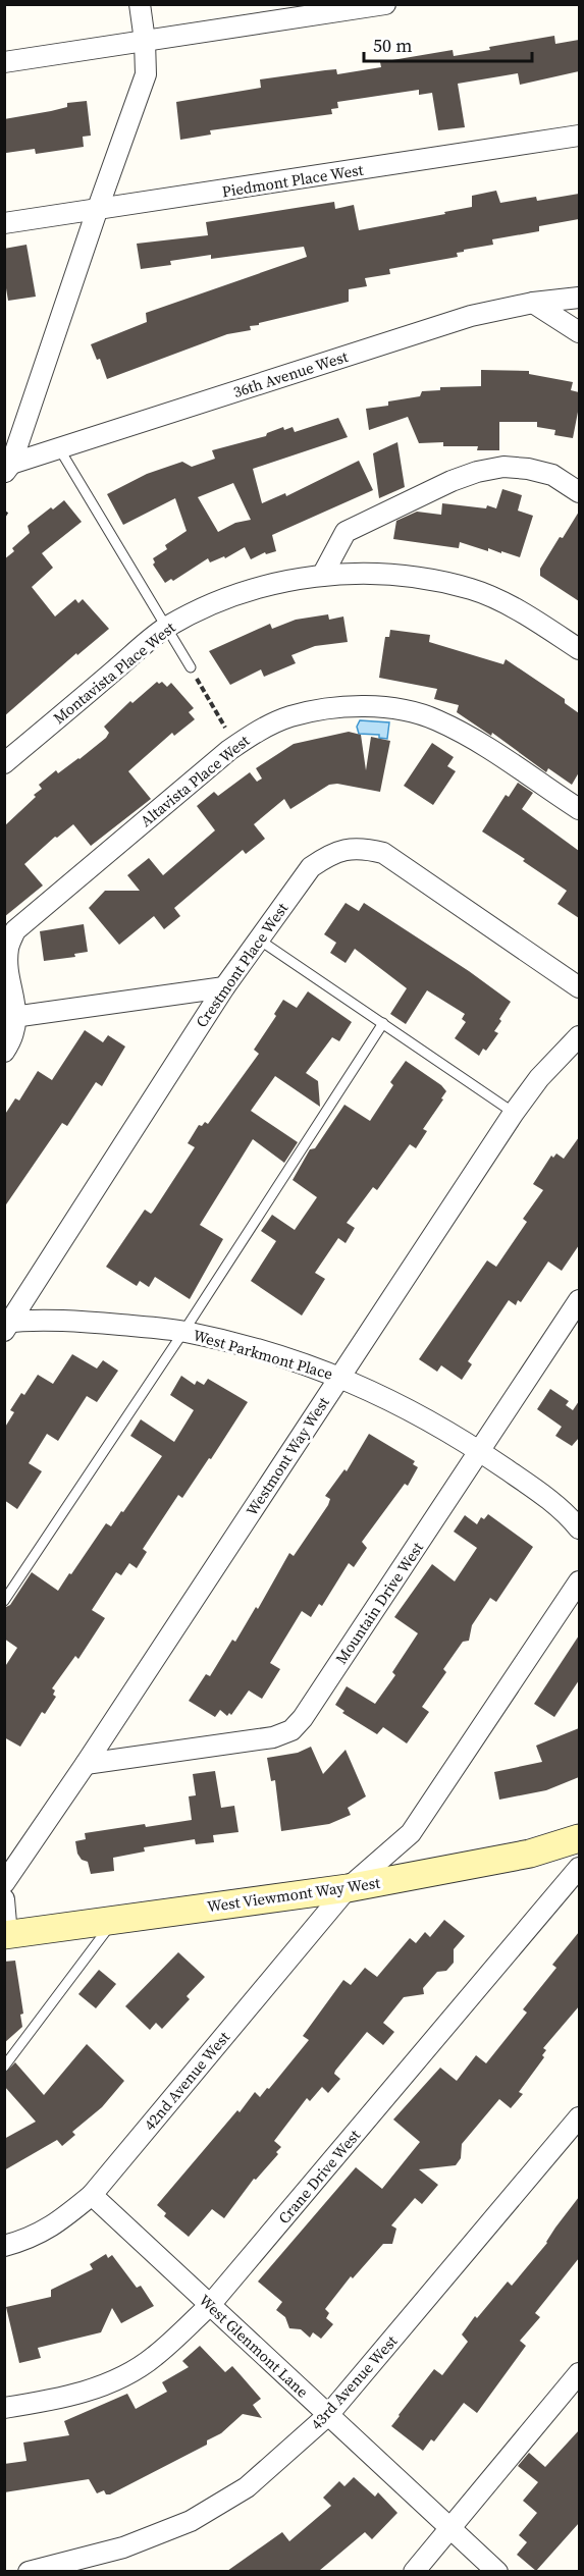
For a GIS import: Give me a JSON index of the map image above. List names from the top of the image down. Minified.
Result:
{"streets":{"street":["Piedmont Place West","36th Avenue West","Montavista Place West","Altavista Place West","Crestmont Place West","West Parkmont Place","Westmont Way West","Mountain Drive West","West Viewmont Way West","42nd Avenue West","Crane Drive West","West Glenmont Lane","43rd Avenue West"]},"crossings":[["Crestmont Place West","West Parkmont Place"],["West Parkmont Place","Westmont Way West"],["West Parkmont Place","Mountain Drive West"],["Westmont Way West","Mountain Drive West"],["West Viewmont Way West","42nd Avenue West"],["42nd Avenue West","West Glenmont Lane"],["Crane Drive West","West Glenmont Lane"],["West Glenmont Lane","43rd Avenue West"]],"scale_bar":"50 m"}
